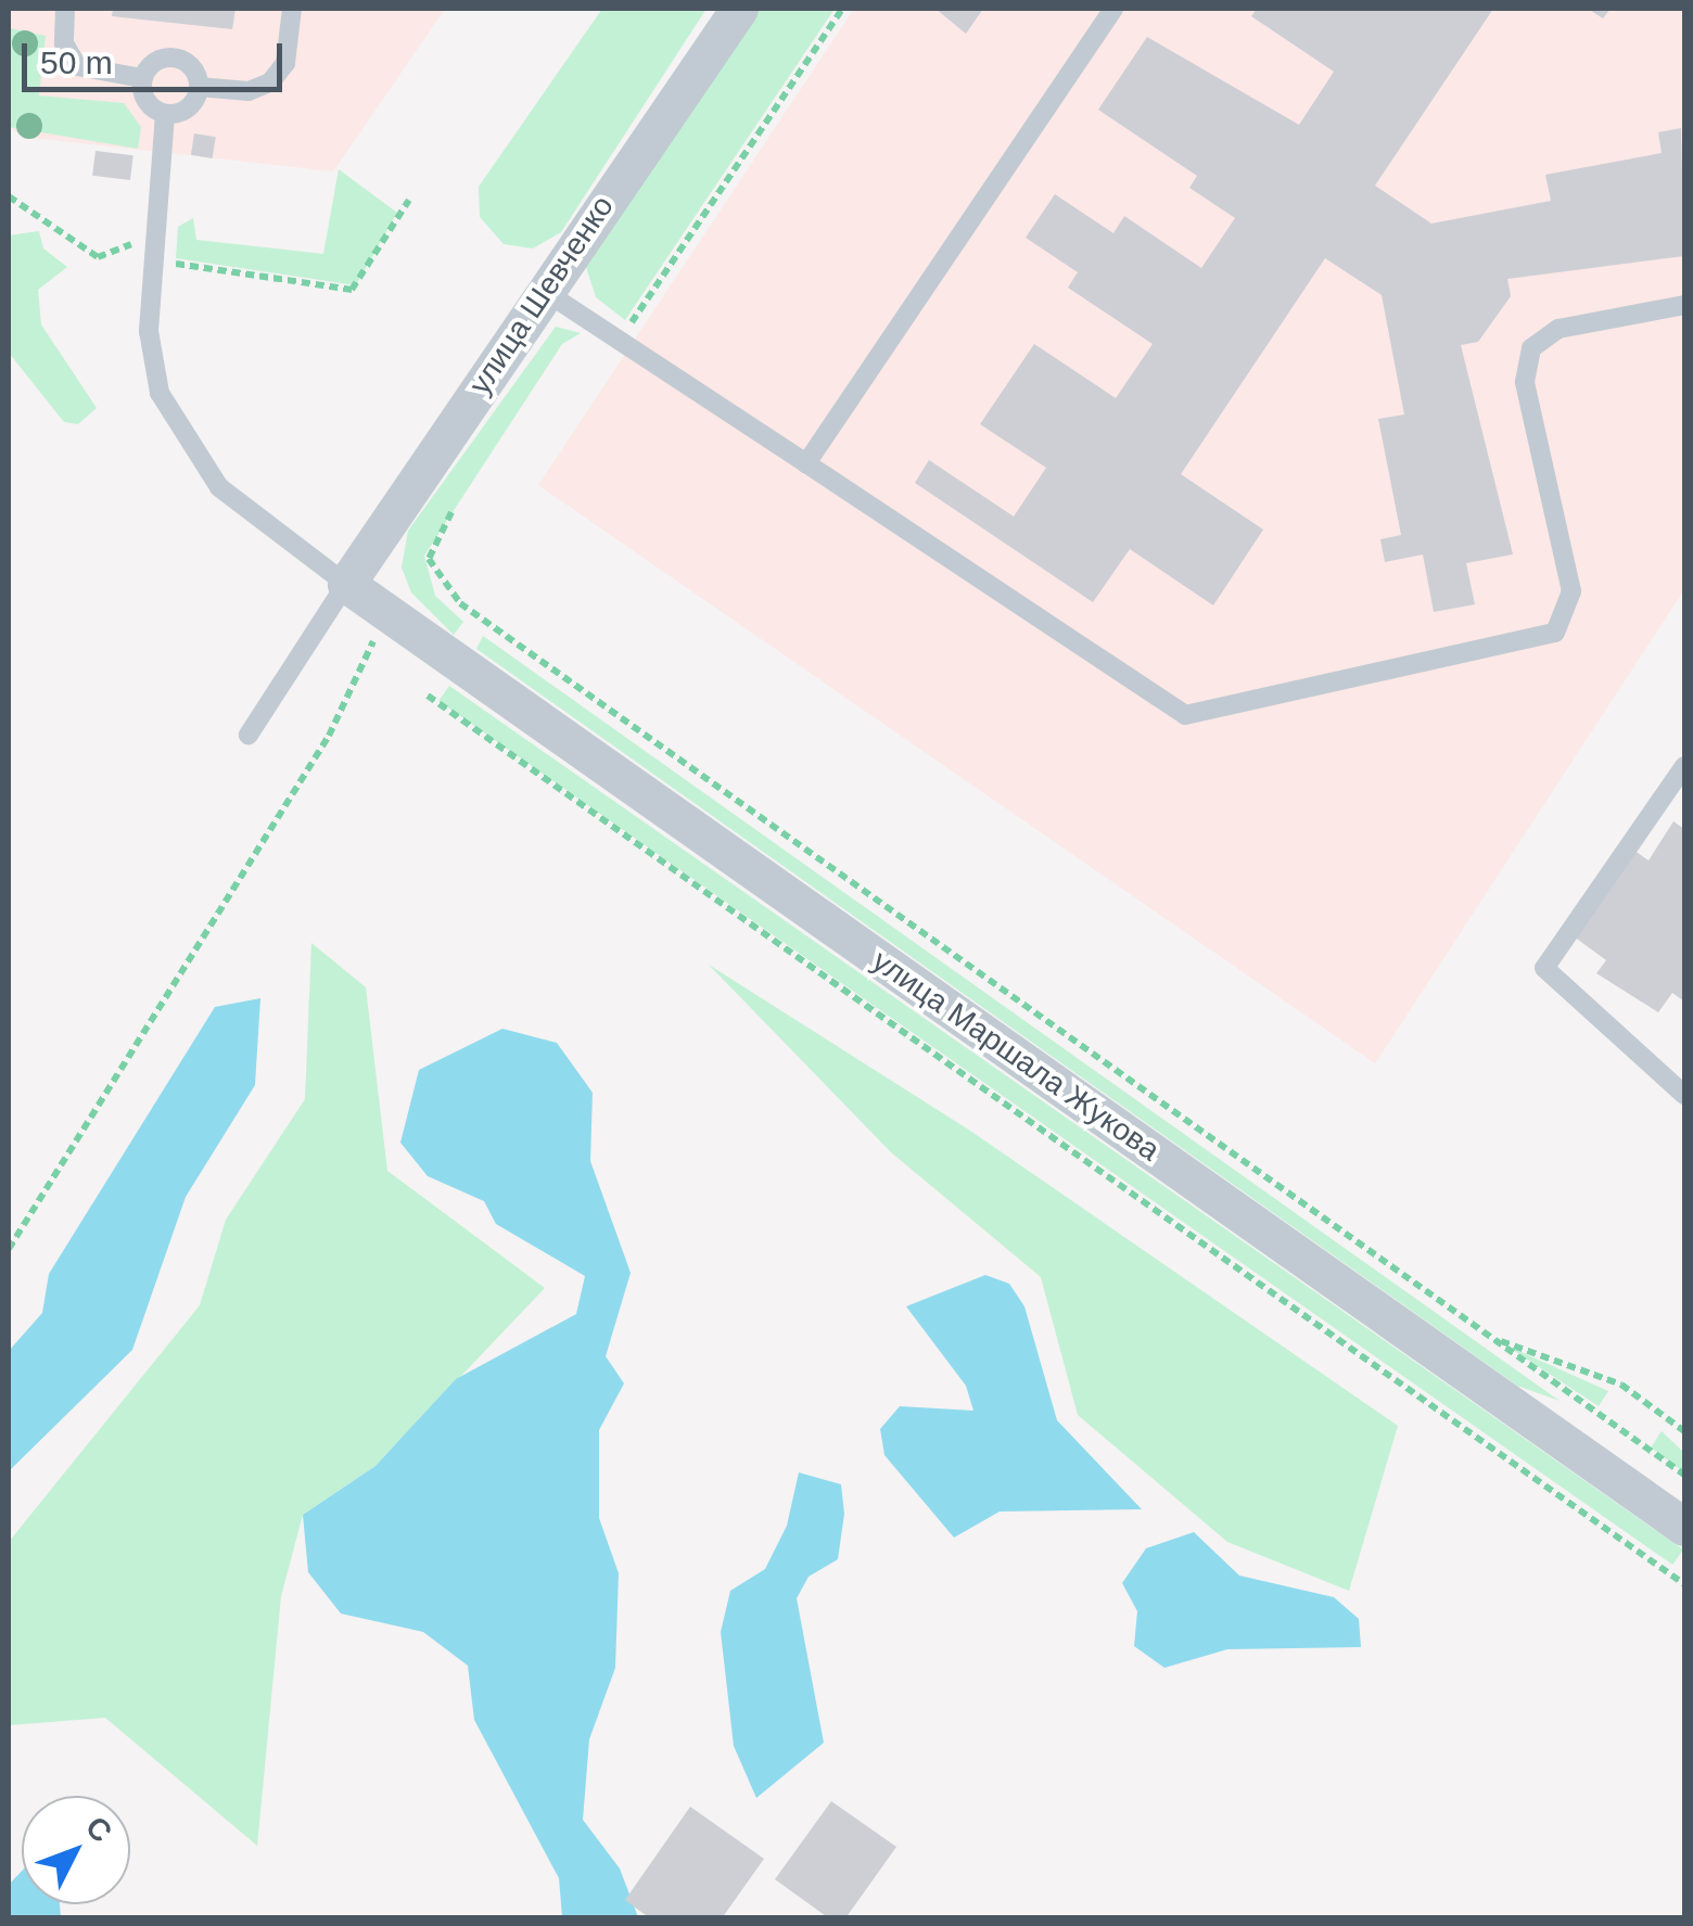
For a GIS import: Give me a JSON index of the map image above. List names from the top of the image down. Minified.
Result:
{"streets":{"street":["улица Шевченко","улица Маршала Жукова"]},"crossings":[["улица Шевченко","улица Маршала Жукова"]],"scale_bar":"50 m","north":"top right"}
